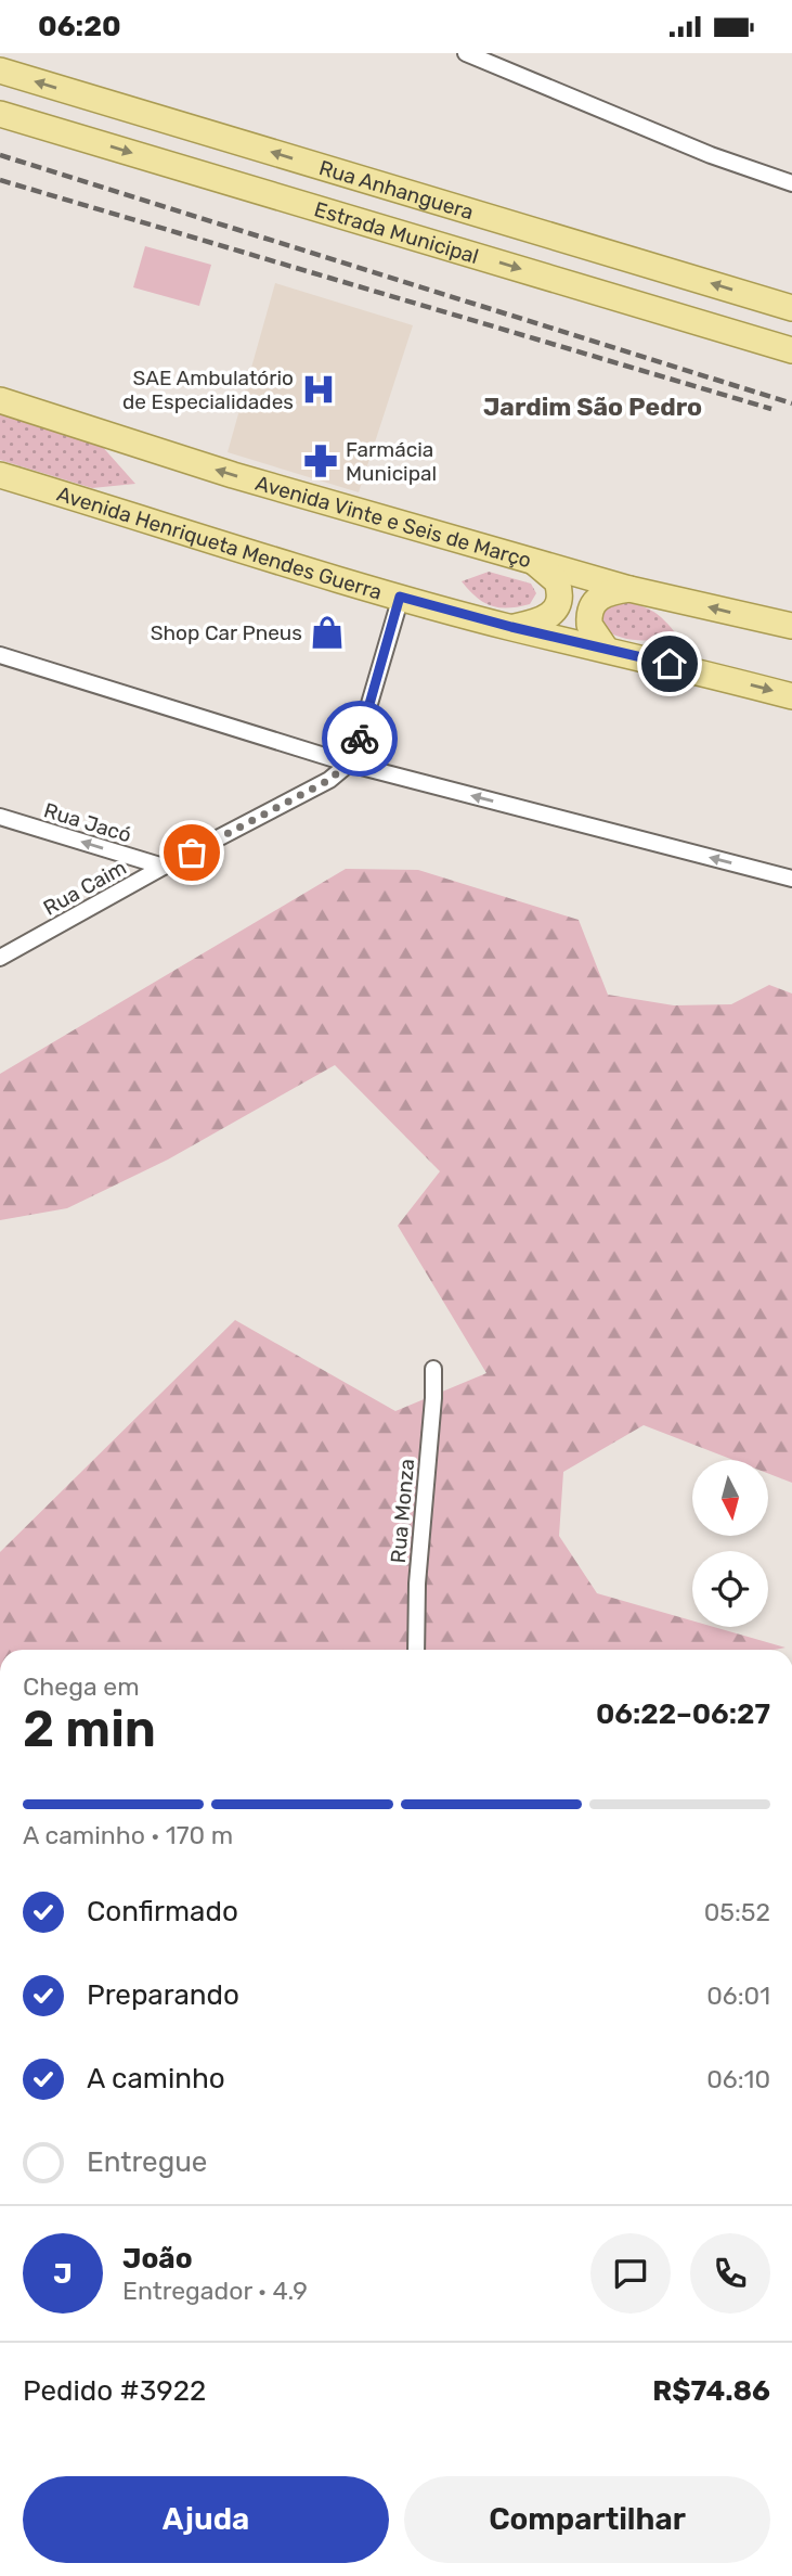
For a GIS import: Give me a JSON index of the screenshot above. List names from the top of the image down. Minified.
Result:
{"streets":{"main road":["Rua Anhanguera","Estrada Municipal","Avenida Vinte e Seis de Março","Avenida Henriqueta Mendes Guerra"],"street":["Rua Jacó","Rua Caim","Rua Monza"]},"crossings":[["Rua Jacó","Rua Caim"]],"one_way":["Rua Anhanguera","Estrada Municipal","Avenida Vinte e Seis de Março","Rua Jacó"],"districts":["Jardim São Pedro"],"places":{"hospital":["SAE Ambulatório de Especialidades"],"pharmacy":["Farmácia Municipal"],"shop":["Shop Car Pneus"]},"north":"bottom","page":{"status":"06:20","heading":["2 min","Chega em","06:22–06:27"],"panel":["João","Entregador · 4.9","Pedido #3922","R$74.86"],"bar":"A caminho · 170 m","list":[["Confirmado","05:52"],["Preparando","06:01"],["A caminho","06:10"],"Entregue"],"round":"J","buttons":["Ajuda","Compartilhar"]}}
